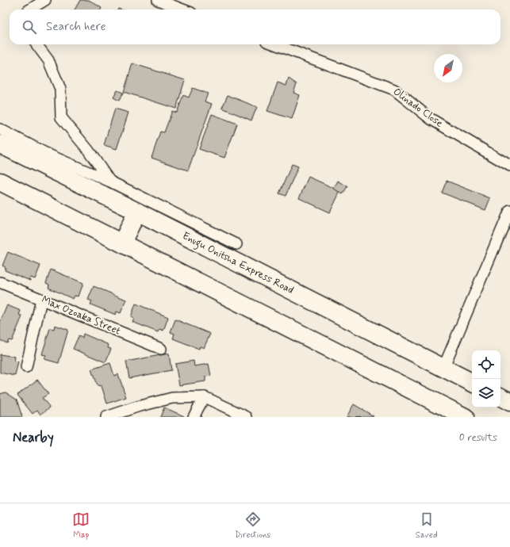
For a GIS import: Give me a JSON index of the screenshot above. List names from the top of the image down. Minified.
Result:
{"streets":{"highway":["Enugu Onitsha Express Road"],"street":["Olinado Close","Max Ozoaka Street"]},"north":"bottom left","page":{"search":"Search here","heading":["Nearby","0 results"],"nav":["Map","Directions","Saved"]}}
